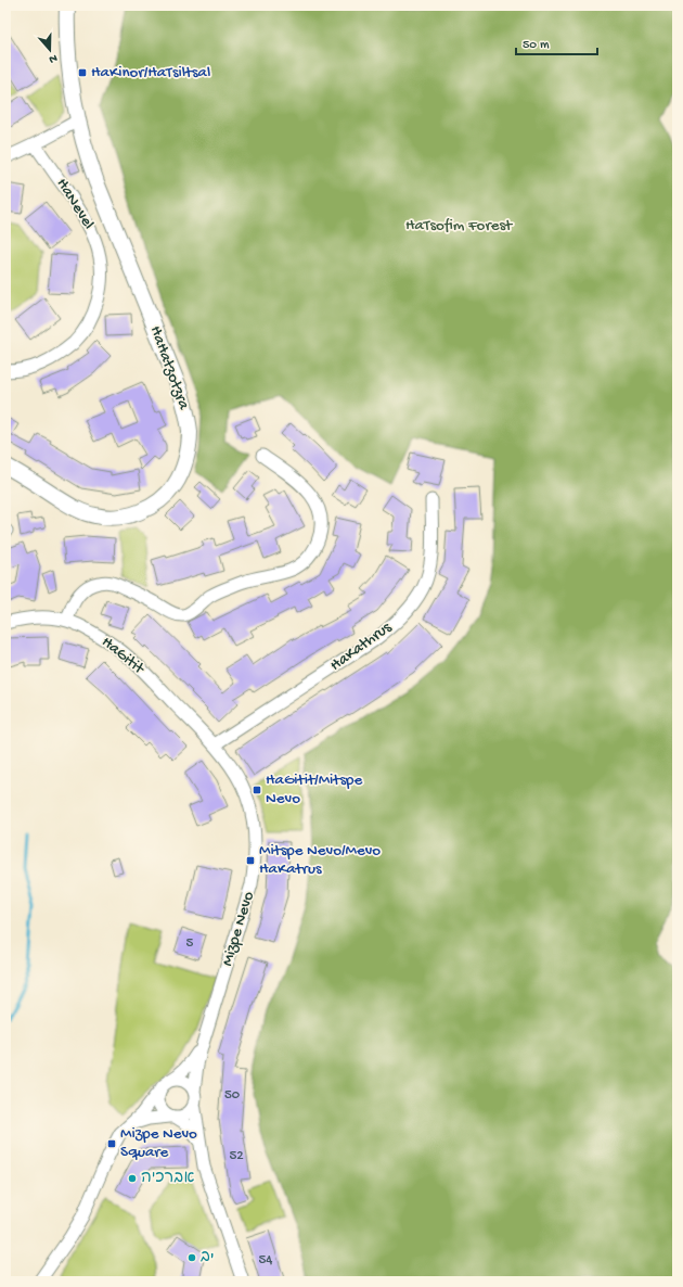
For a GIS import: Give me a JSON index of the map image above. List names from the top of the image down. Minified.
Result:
{"streets":{"street":["HaNevel","HaHatzotzra","HaKathrus","HaGitit","Mizpe Nevo"]},"crossings":[["HaKathrus","HaGitit"],["HaKathrus","Mizpe Nevo"],["HaGitit","Mizpe Nevo"]],"parks":["HaTsofim Forest"],"places":{"transit":["HaKinor/HaTsiltsal","HaGitit/Mitspe Nevo","Mitspe Nevo/Mevo HaKatrus","Mizpe Nevo Square"],"other":["אברכיה","ב'"]},"house_numbers":["5","50","52","54"],"scale_bar":"50 m","north":"bottom"}
